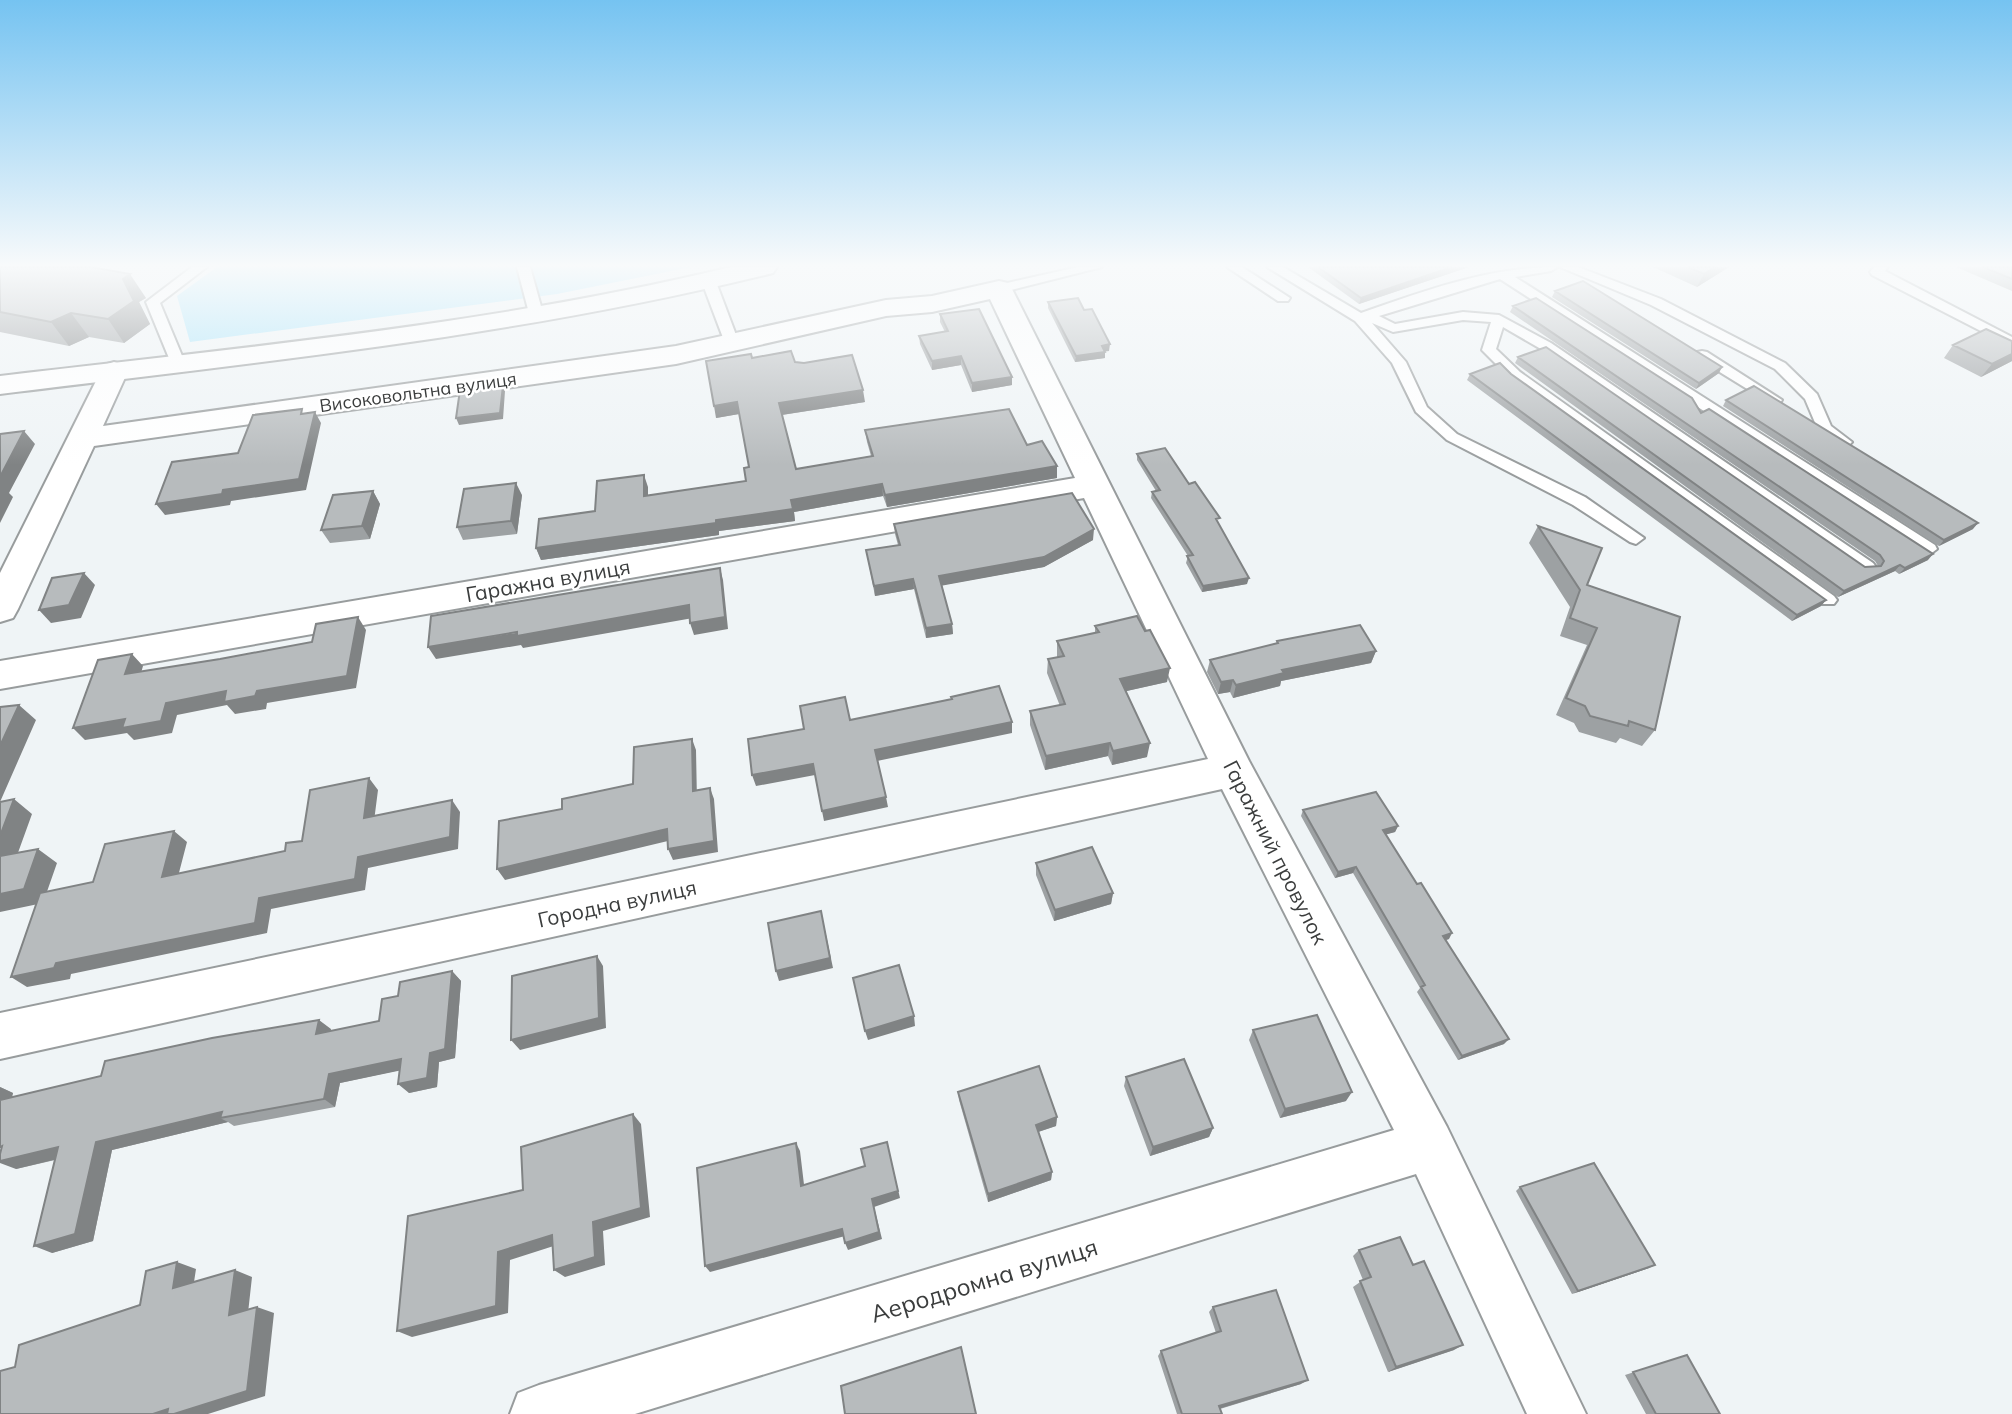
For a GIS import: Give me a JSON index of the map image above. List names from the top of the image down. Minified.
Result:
{"streets":{"street":["Високовольтна вулиця","Гаражна вулиця","Гаражний провулок","Городна вулиця","Аеродромна вулиця"]},"crossings":[["Гаражна вулиця","Гаражний провулок"],["Гаражний провулок","Городна вулиця"],["Гаражний провулок","Аеродромна вулиця"]]}
